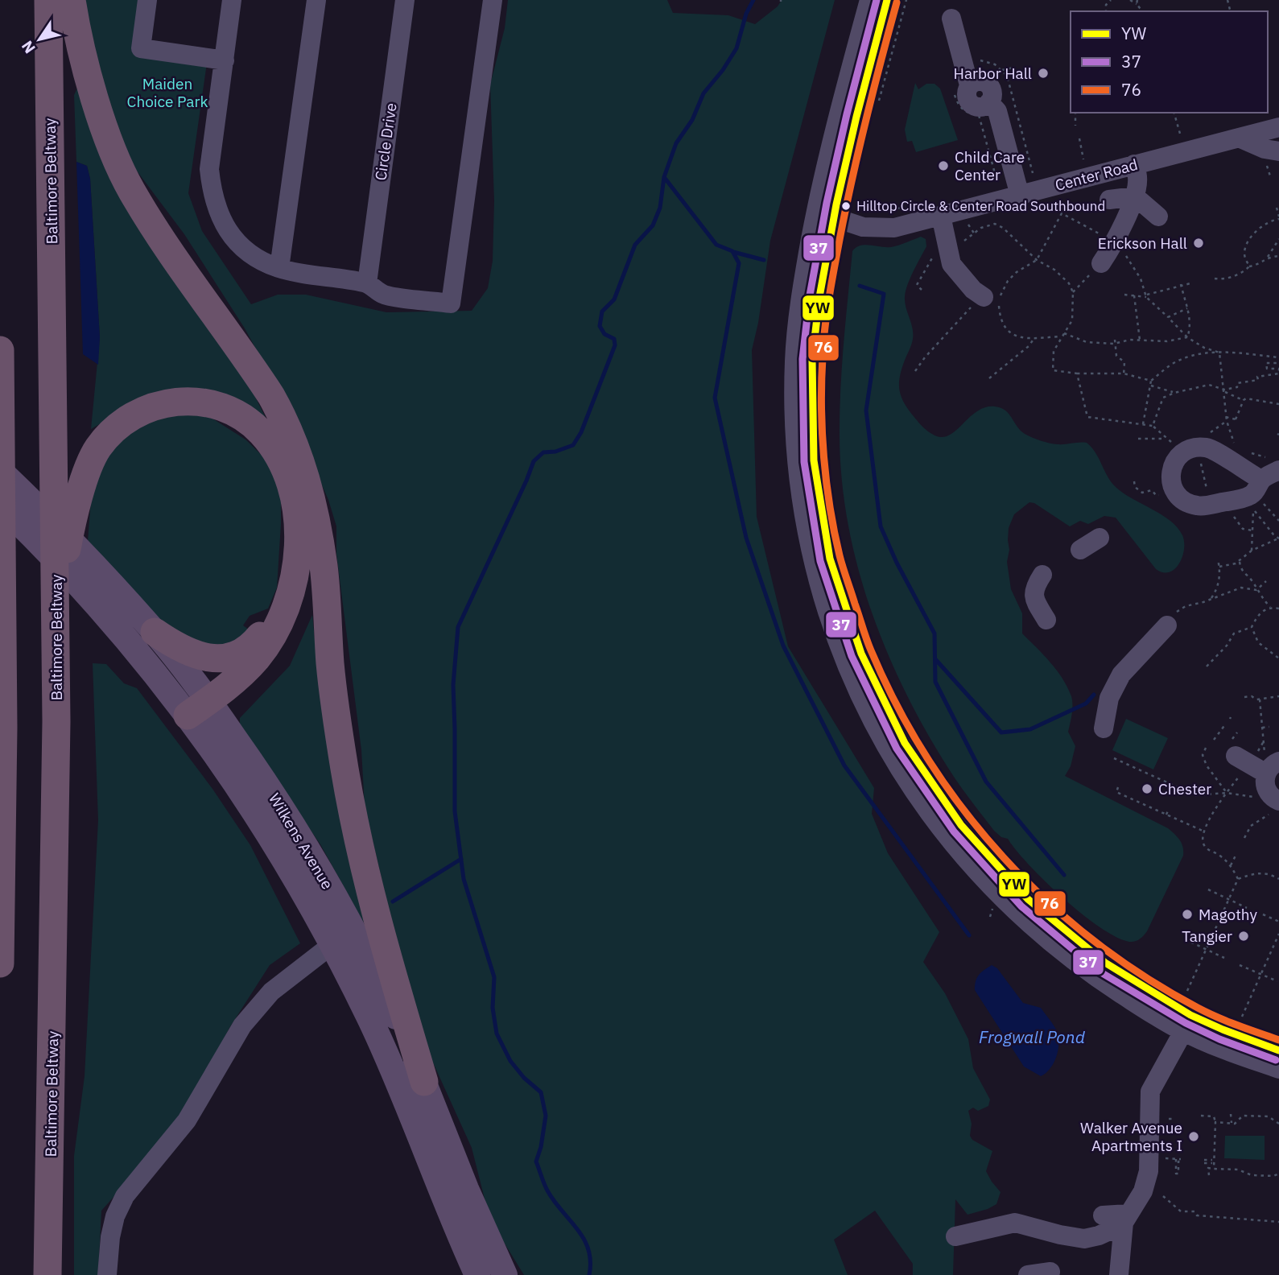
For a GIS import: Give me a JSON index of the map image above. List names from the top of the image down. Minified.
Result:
{"streets":{"highway":["Baltimore Beltway"],"main road":["Wilkens Avenue"],"street":["Circle Drive","Center Road"]},"water":["Frogwall Pond"],"parks":["Maiden Choice Park"],"places":["Harbor Hall","Child Care Center","Hilltop Circle & Center Road Southbound","Erickson Hall","Chester","Magothy","Tangier","Walker Avenue Apartments I"],"lines":["transit line YW","transit line 37","transit line 76"],"legend":["YW","37","76"],"north":"bottom left"}
